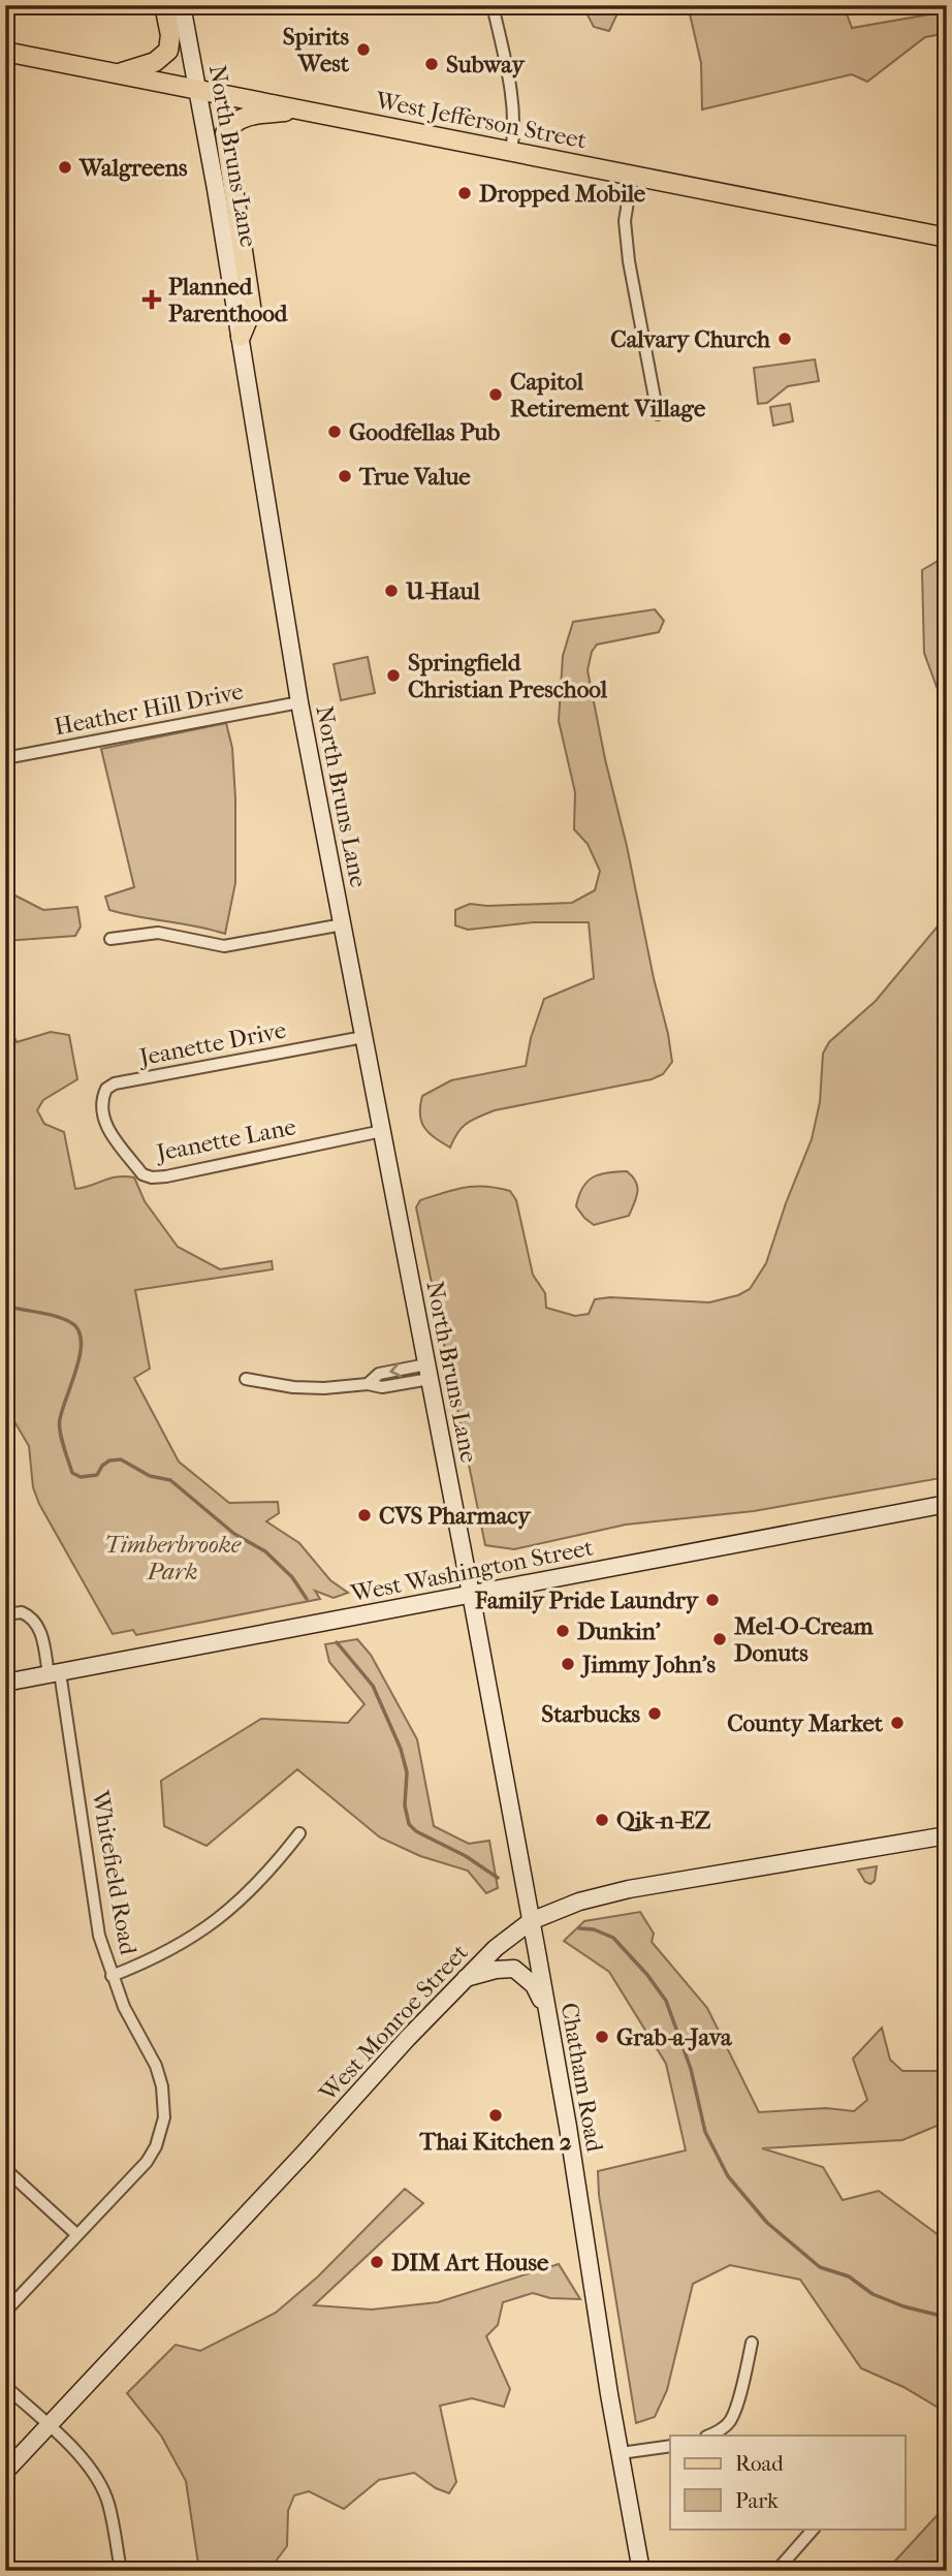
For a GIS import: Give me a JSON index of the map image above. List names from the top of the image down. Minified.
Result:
{"streets":{"main road":["West Jefferson Street","North Bruns Lane","West Washington Street","West Monroe Street","Chatham Road"],"street":["Heather Hill Drive","Jeanette Drive","Jeanette Lane","Whitefield Road"]},"crossings":[["West Jefferson Street","North Bruns Lane"],["North Bruns Lane","Heather Hill Drive"],["North Bruns Lane","Jeanette Drive"],["North Bruns Lane","Jeanette Lane"],["North Bruns Lane","West Washington Street"],["North Bruns Lane","Chatham Road"],["Jeanette Drive","Jeanette Lane"],["West Washington Street","Whitefield Road"],["West Washington Street","Chatham Road"],["West Monroe Street","Chatham Road"]],"parks":["Timberbrooke Park"],"places":{"other":["Spirits West","Subway","Walgreens","Dropped Mobile","Calvary Church","Capitol Retirement Village","Goodfellas Pub","True Value","U-Haul","Springfield Christian Preschool","CVS Pharmacy","Family Pride Laundry","Dunkin'","Mel-O-Cream Donuts","Jimmy John's","Starbucks","County Market","Qik-n-EZ","Grab-a-Java","Thai Kitchen 2","DIM Art House"],"health":["Planned Parenthood"]},"legend":["Road","Park"]}
